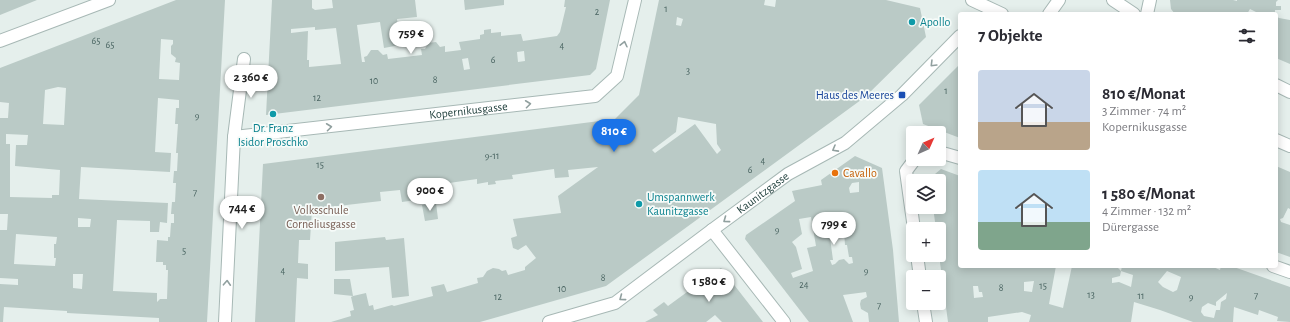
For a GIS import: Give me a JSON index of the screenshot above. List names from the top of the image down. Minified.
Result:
{"streets":{"street":["Kopernikusgasse","Kaunitzgasse"]},"one_way":["Kopernikusgasse","Kaunitzgasse"],"places":{"other":["Apollo","Dr. Franz Isidor Proschko","Cavallo","Volksschule Corneliusgasse","Umspannwerk Kaunitzgasse"],"transit":["Haus des Meeres"]},"house_numbers":["1","2","65","65","4","6","3","8","10","1","12","9","9-11","4","15","6","7","9","5","4","9","8","24","15","8","10","13","11","7","12","9","7"],"north":"top right","page":{"heading":"7 Objekte","price":["759 €","2 360 €","810 €","900 €","744 €","799 €","1 580 €"],"list":[{"name":"810 €/Monat","note":"3 Zimmer · 74 m² · Kopernikusgasse"},{"name":"1 580 €/Monat","note":"4 Zimmer · 132 m² · Dürergasse"}],"map_buttons":["+","−"]}}
